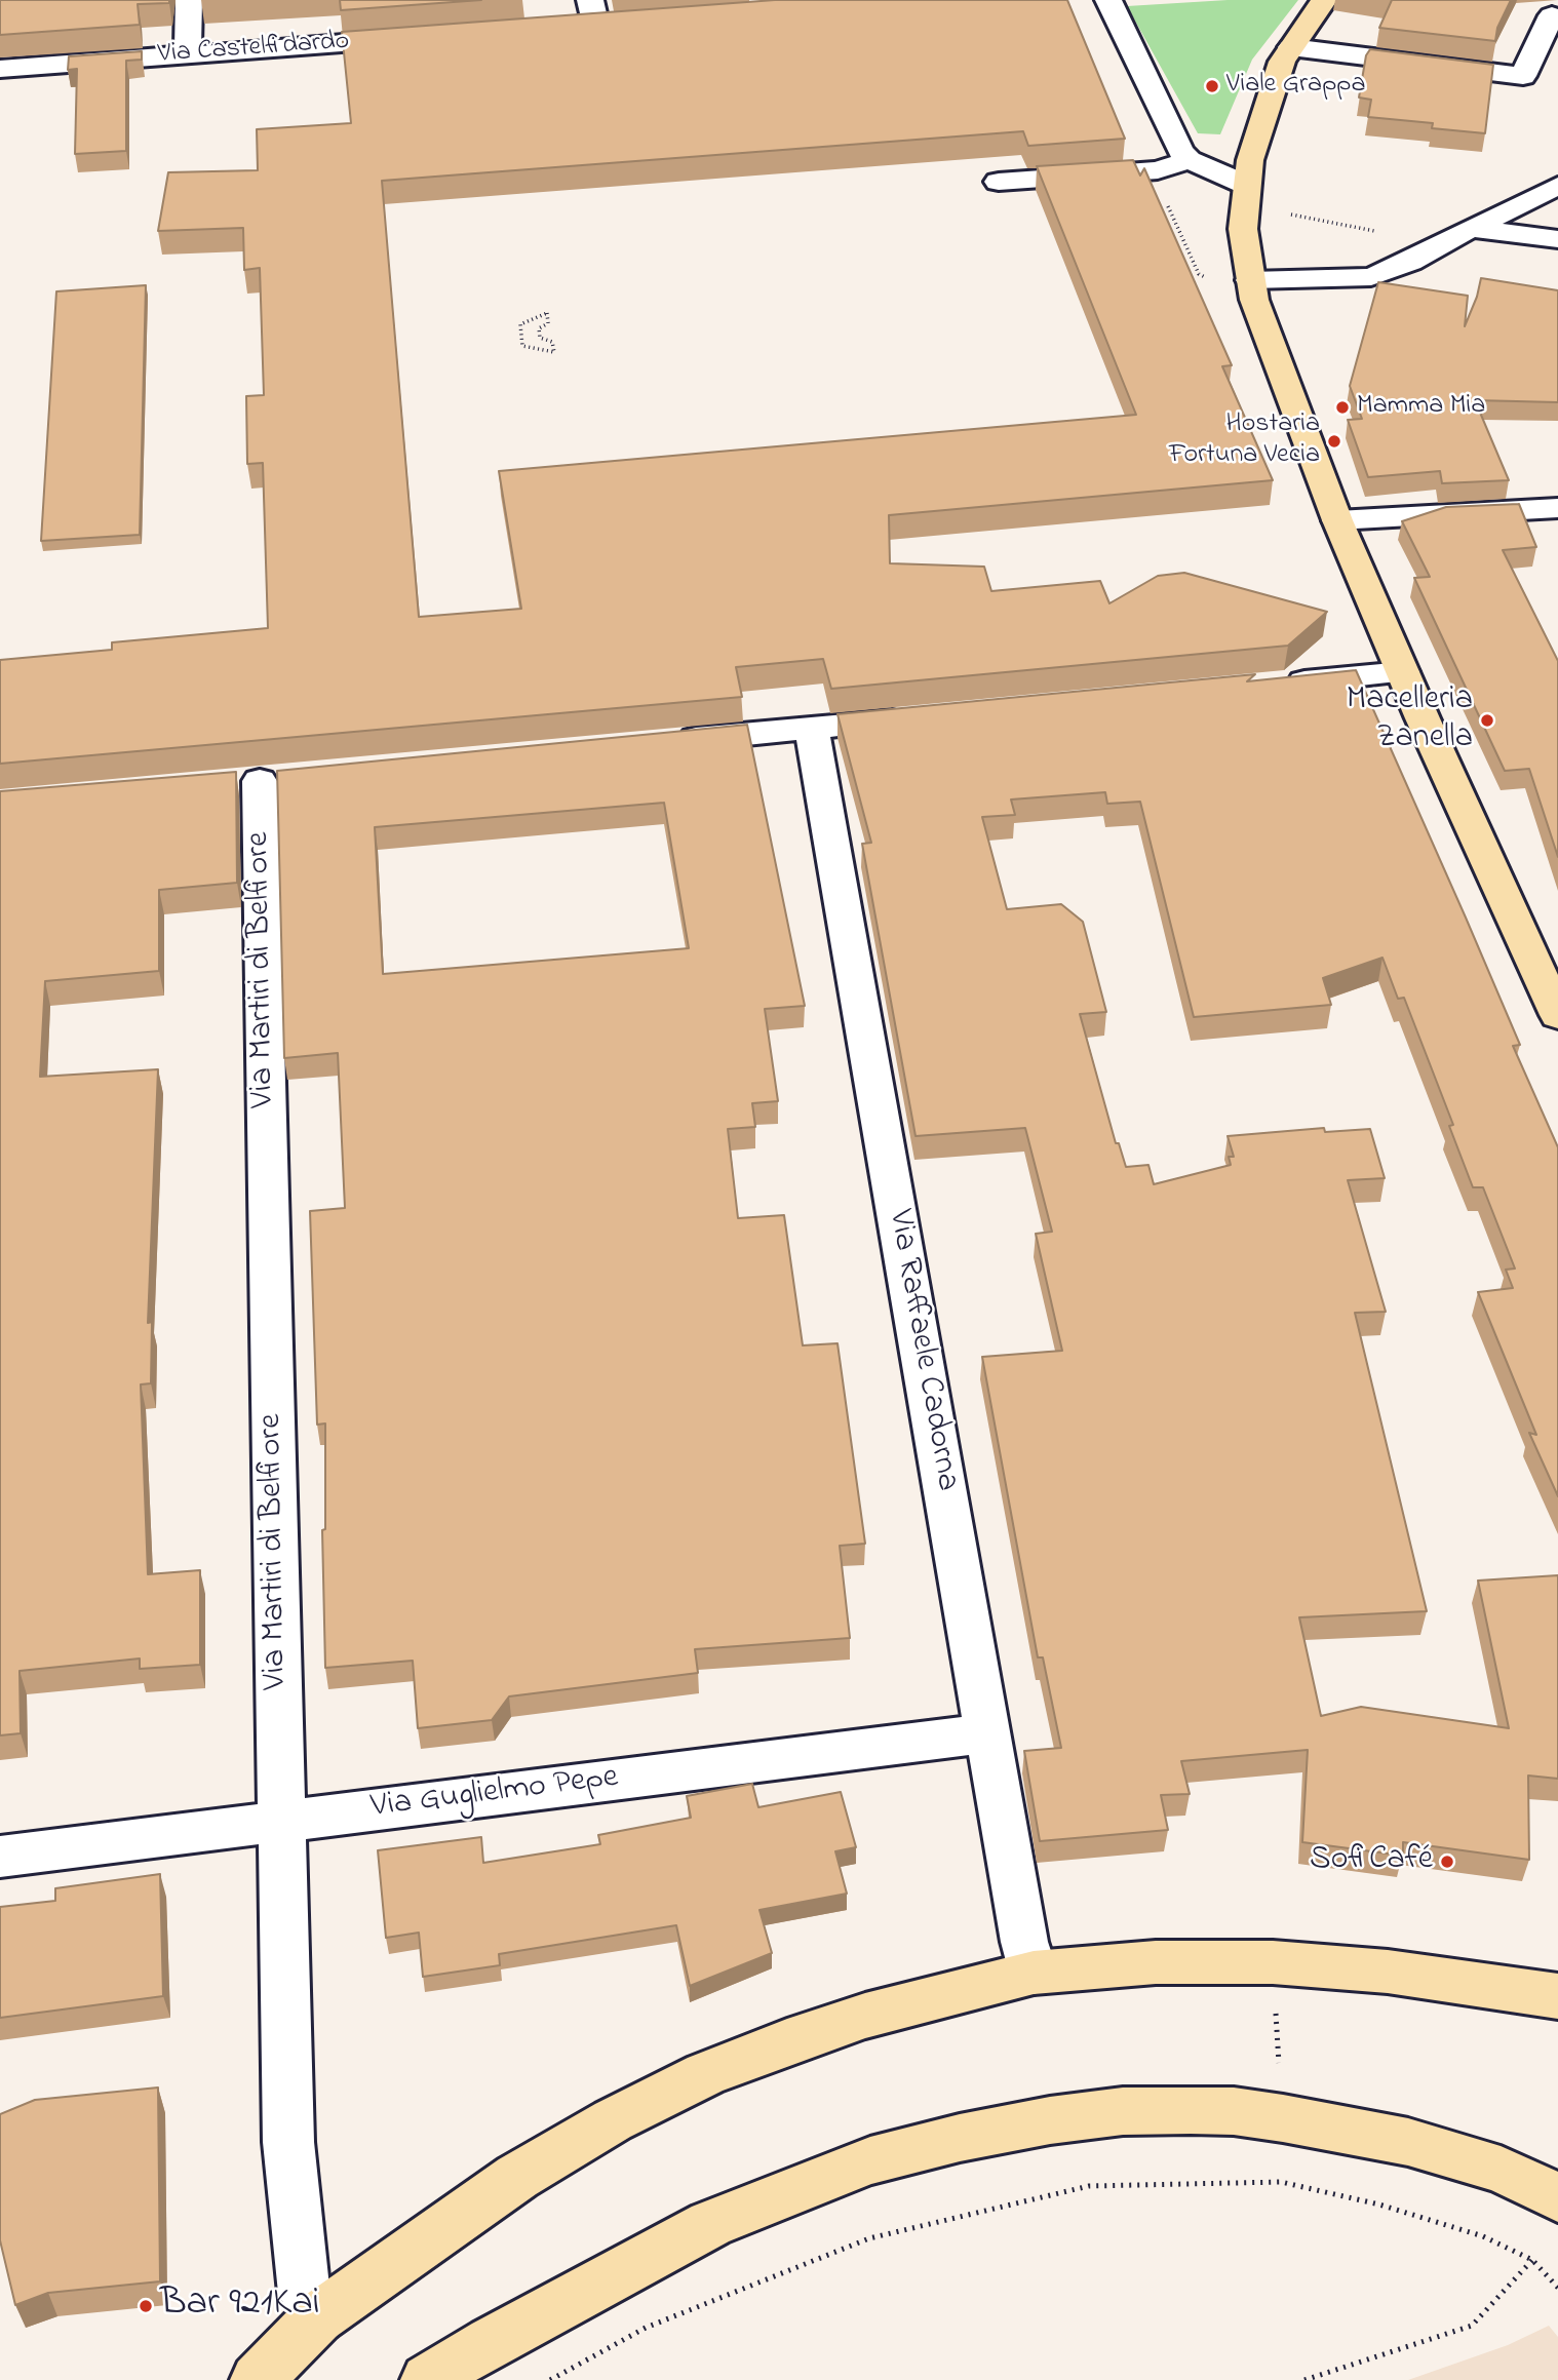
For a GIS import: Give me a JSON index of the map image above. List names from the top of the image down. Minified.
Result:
{"streets":{"street":["Via Castelfidardo","Via Martiri di Belfiore","Via Raffaele Cadorna","Via Guglielmo Pepe"]},"crossings":[["Via Martiri di Belfiore","Via Guglielmo Pepe"],["Via Raffaele Cadorna","Via Guglielmo Pepe"]],"places":["Viale Grappa","Mamma Mia","Hostaria Fortuna Vecia","Macelleria Zanella","SofiCafé","Bar 921Kai"]}
